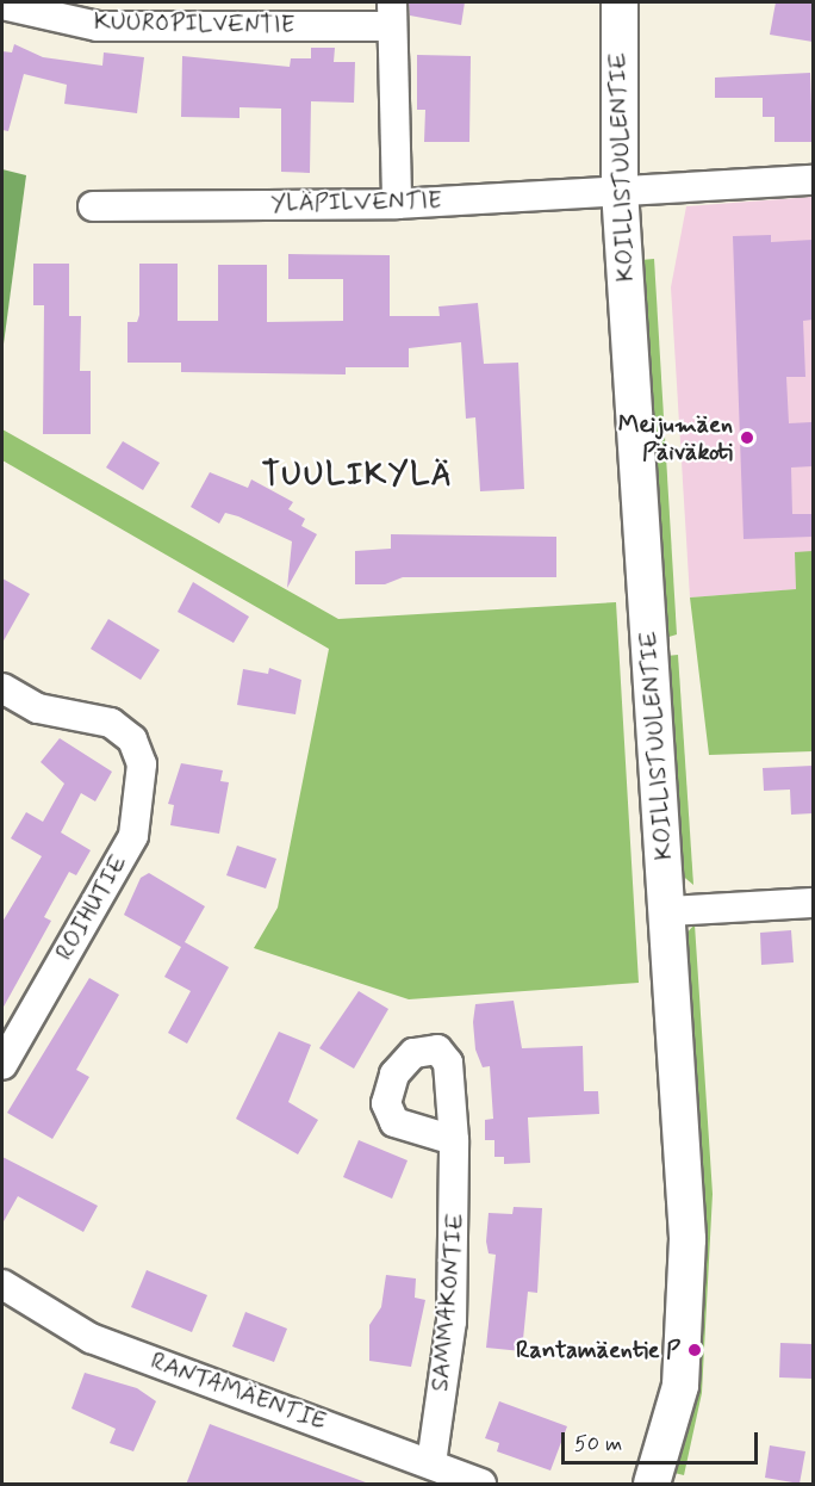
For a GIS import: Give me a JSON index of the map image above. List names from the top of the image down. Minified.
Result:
{"streets":{"street":["KUUROPILVENTIE","KOILLISTUULENTIE","YLÄPILVENTIE","ROIHUTIE","SAMMAKONTIE","RANTAMÄENTIE"]},"crossings":[["KOILLISTUULENTIE","YLÄPILVENTIE"],["SAMMAKONTIE","RANTAMÄENTIE"]],"districts":["TUULIKYLÄ"],"places":["Meijumäen Päiväkoti","Rantamäentie P"],"scale_bar":"50 m"}
